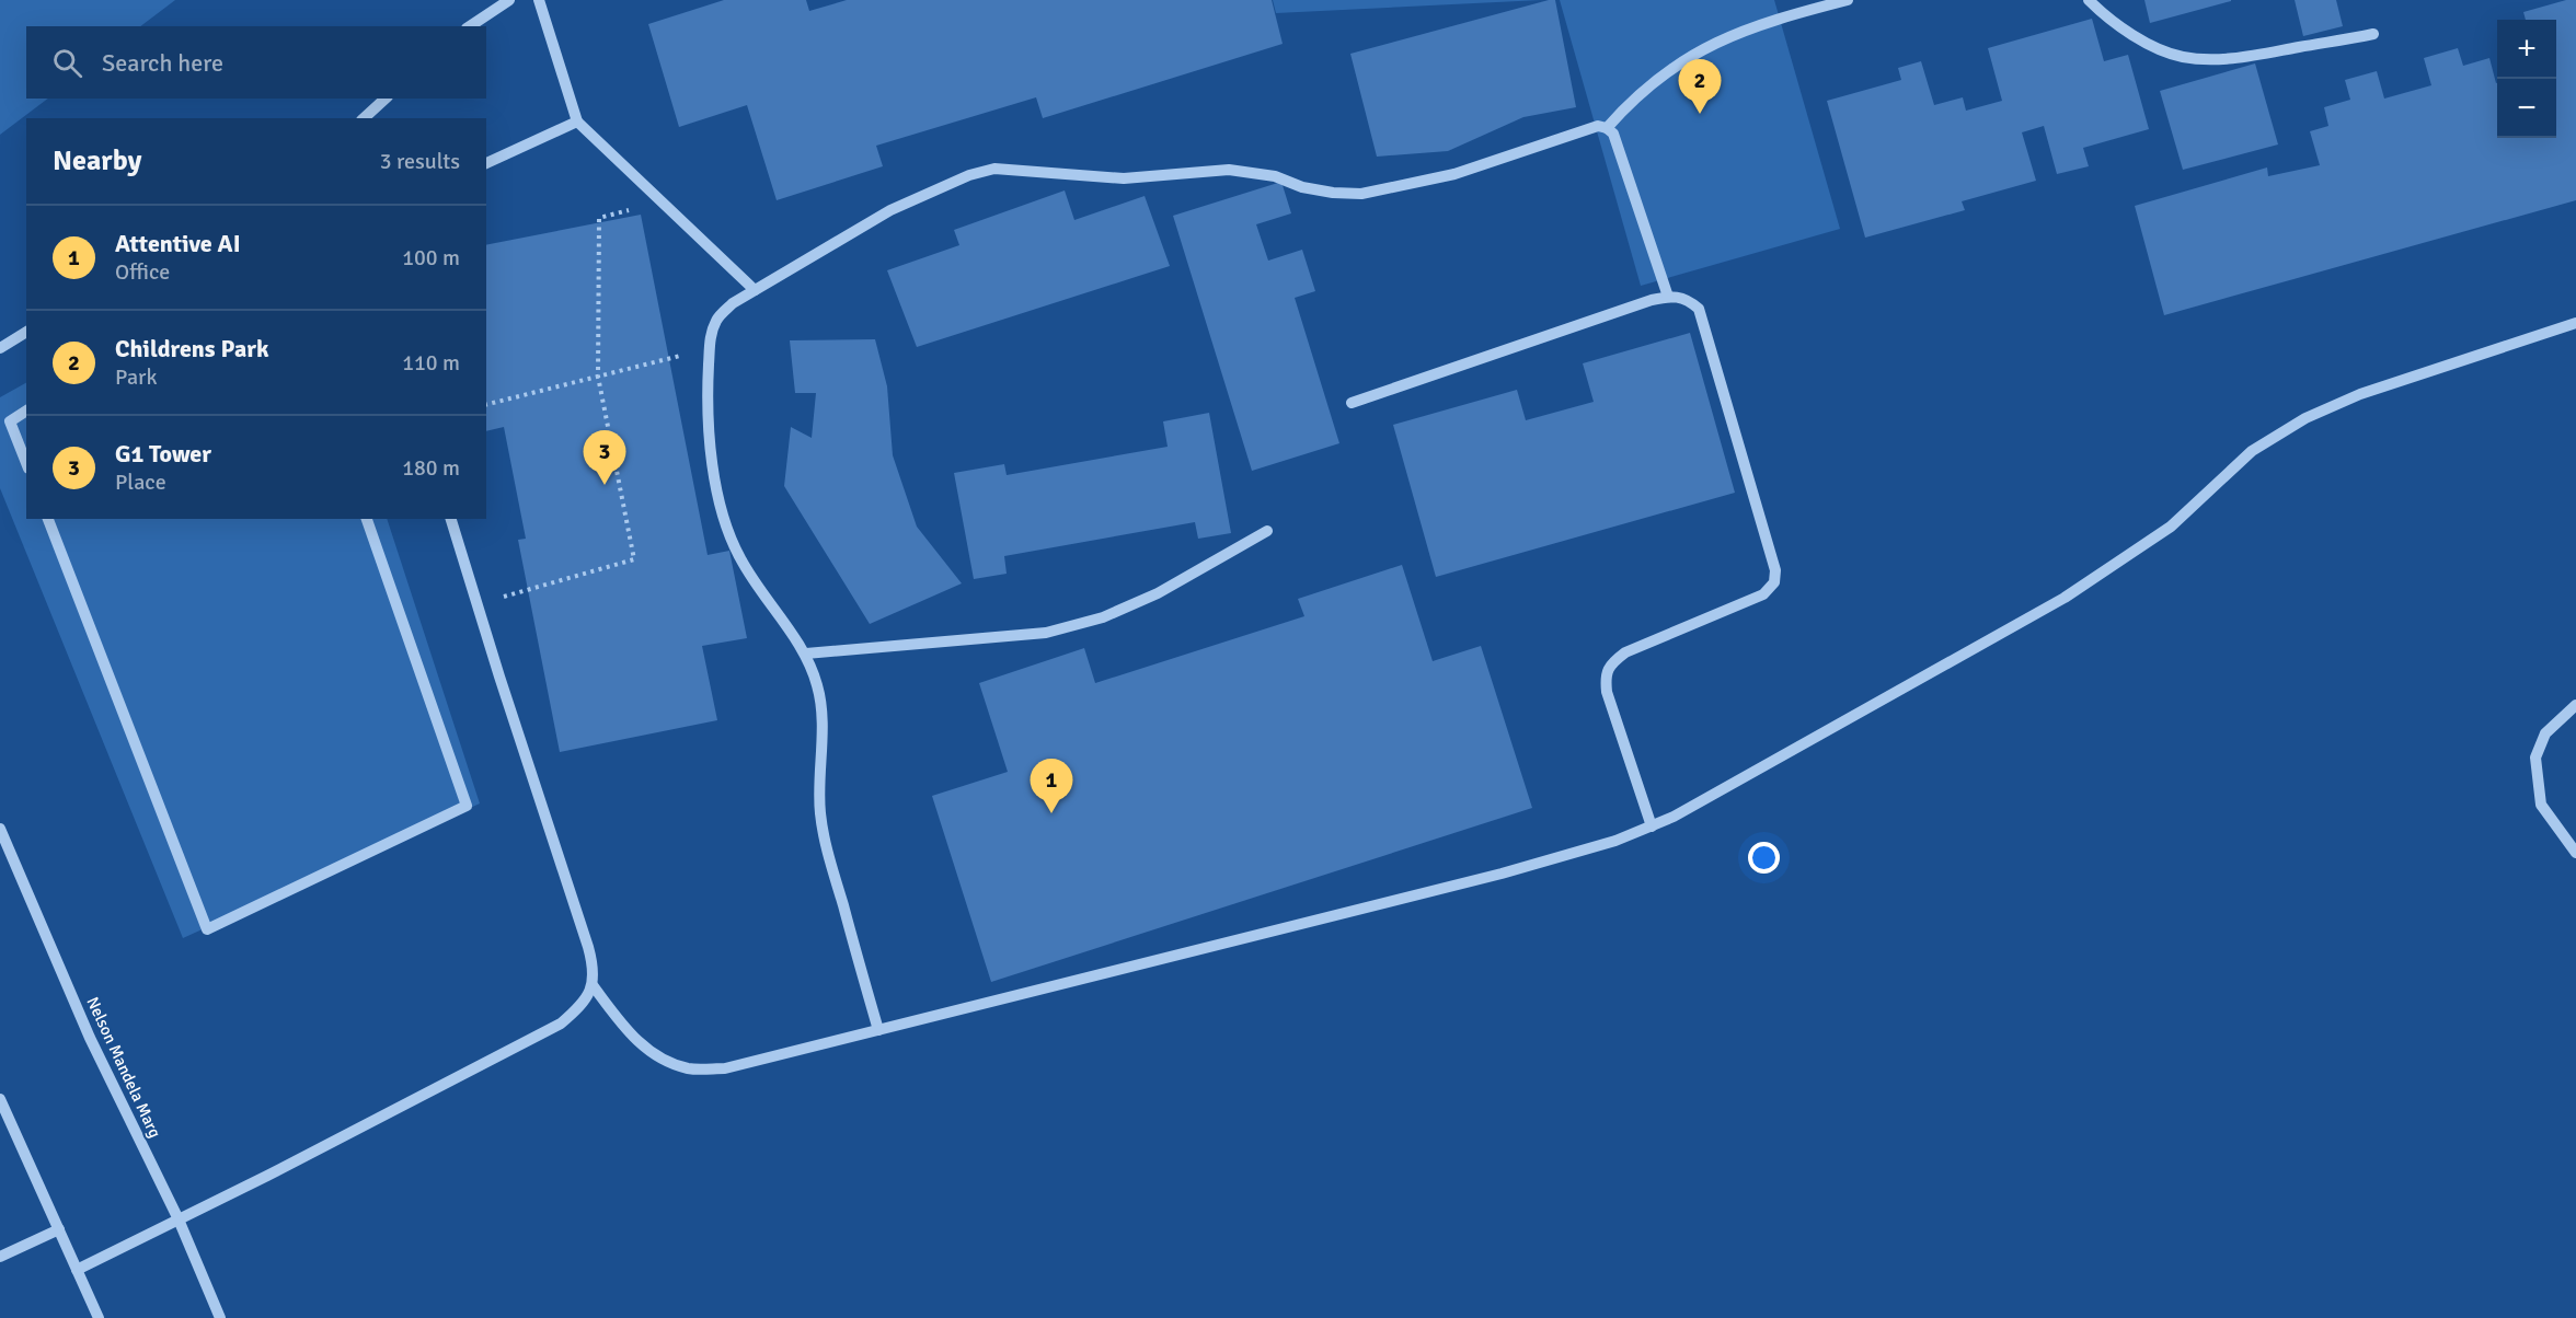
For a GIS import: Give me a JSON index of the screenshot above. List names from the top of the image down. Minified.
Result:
{"streets":{"street":["Nelson Mandela Marg"]},"page":{"map_buttons":["+","−"],"search":"Search here","pins":["2","3","1"],"heading":["Nearby","3 results"],"list":[{"mark":"1","name":"Attentive AI","note":"Office","value":"100 m"},{"mark":"2","name":"Childrens Park","note":"Park","value":"110 m"},{"mark":"3","name":"G1 Tower","note":"Place","value":"180 m"}]}}
